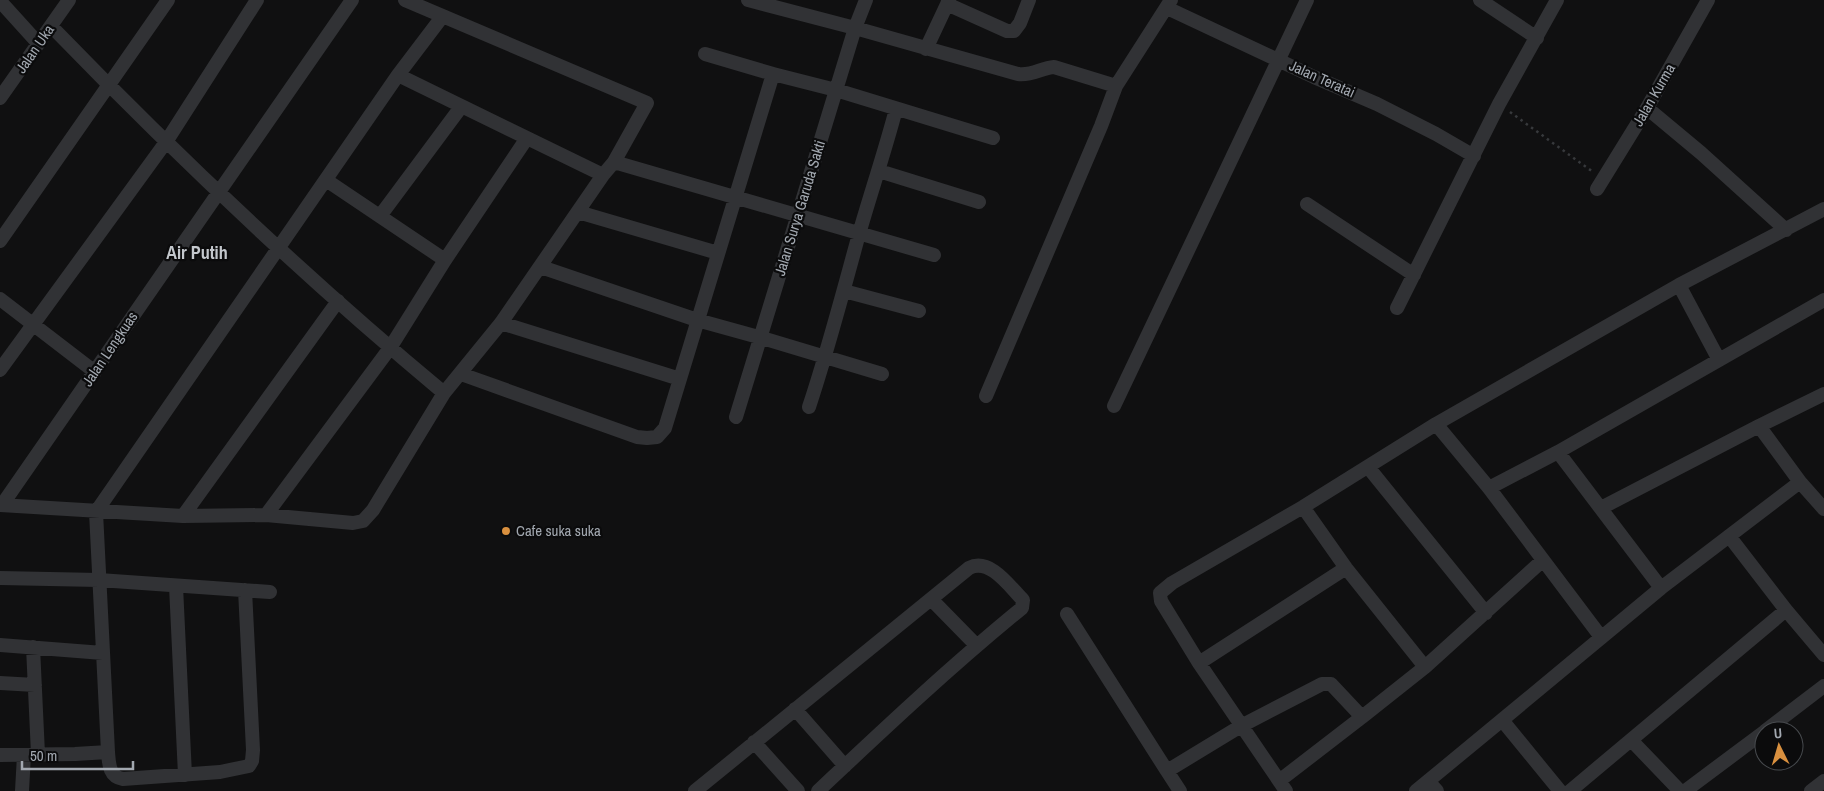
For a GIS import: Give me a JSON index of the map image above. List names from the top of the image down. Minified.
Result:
{"streets":{"street":["Jalan Uka","Jalan Teratai","Jalan Kurma","Jalan Surya Garuda Sakti","Jalan Lengkuas"]},"districts":["Air Putih"],"places":["Cafe suka suka"],"scale_bar":"50 m","north":"top"}
